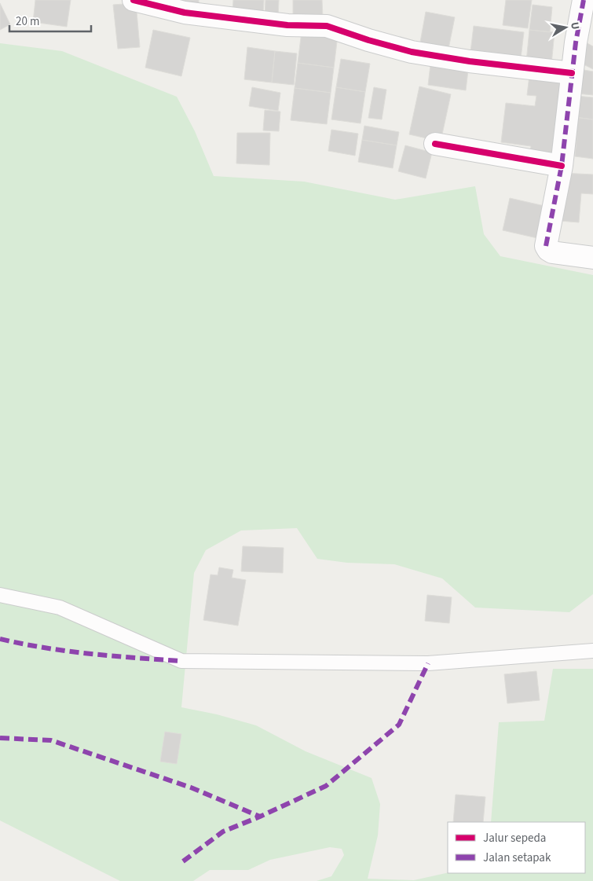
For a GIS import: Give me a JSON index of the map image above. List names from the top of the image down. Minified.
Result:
{"legend":["Jalur sepeda","Jalan setapak"],"scale_bar":"20 m","north":"right"}
